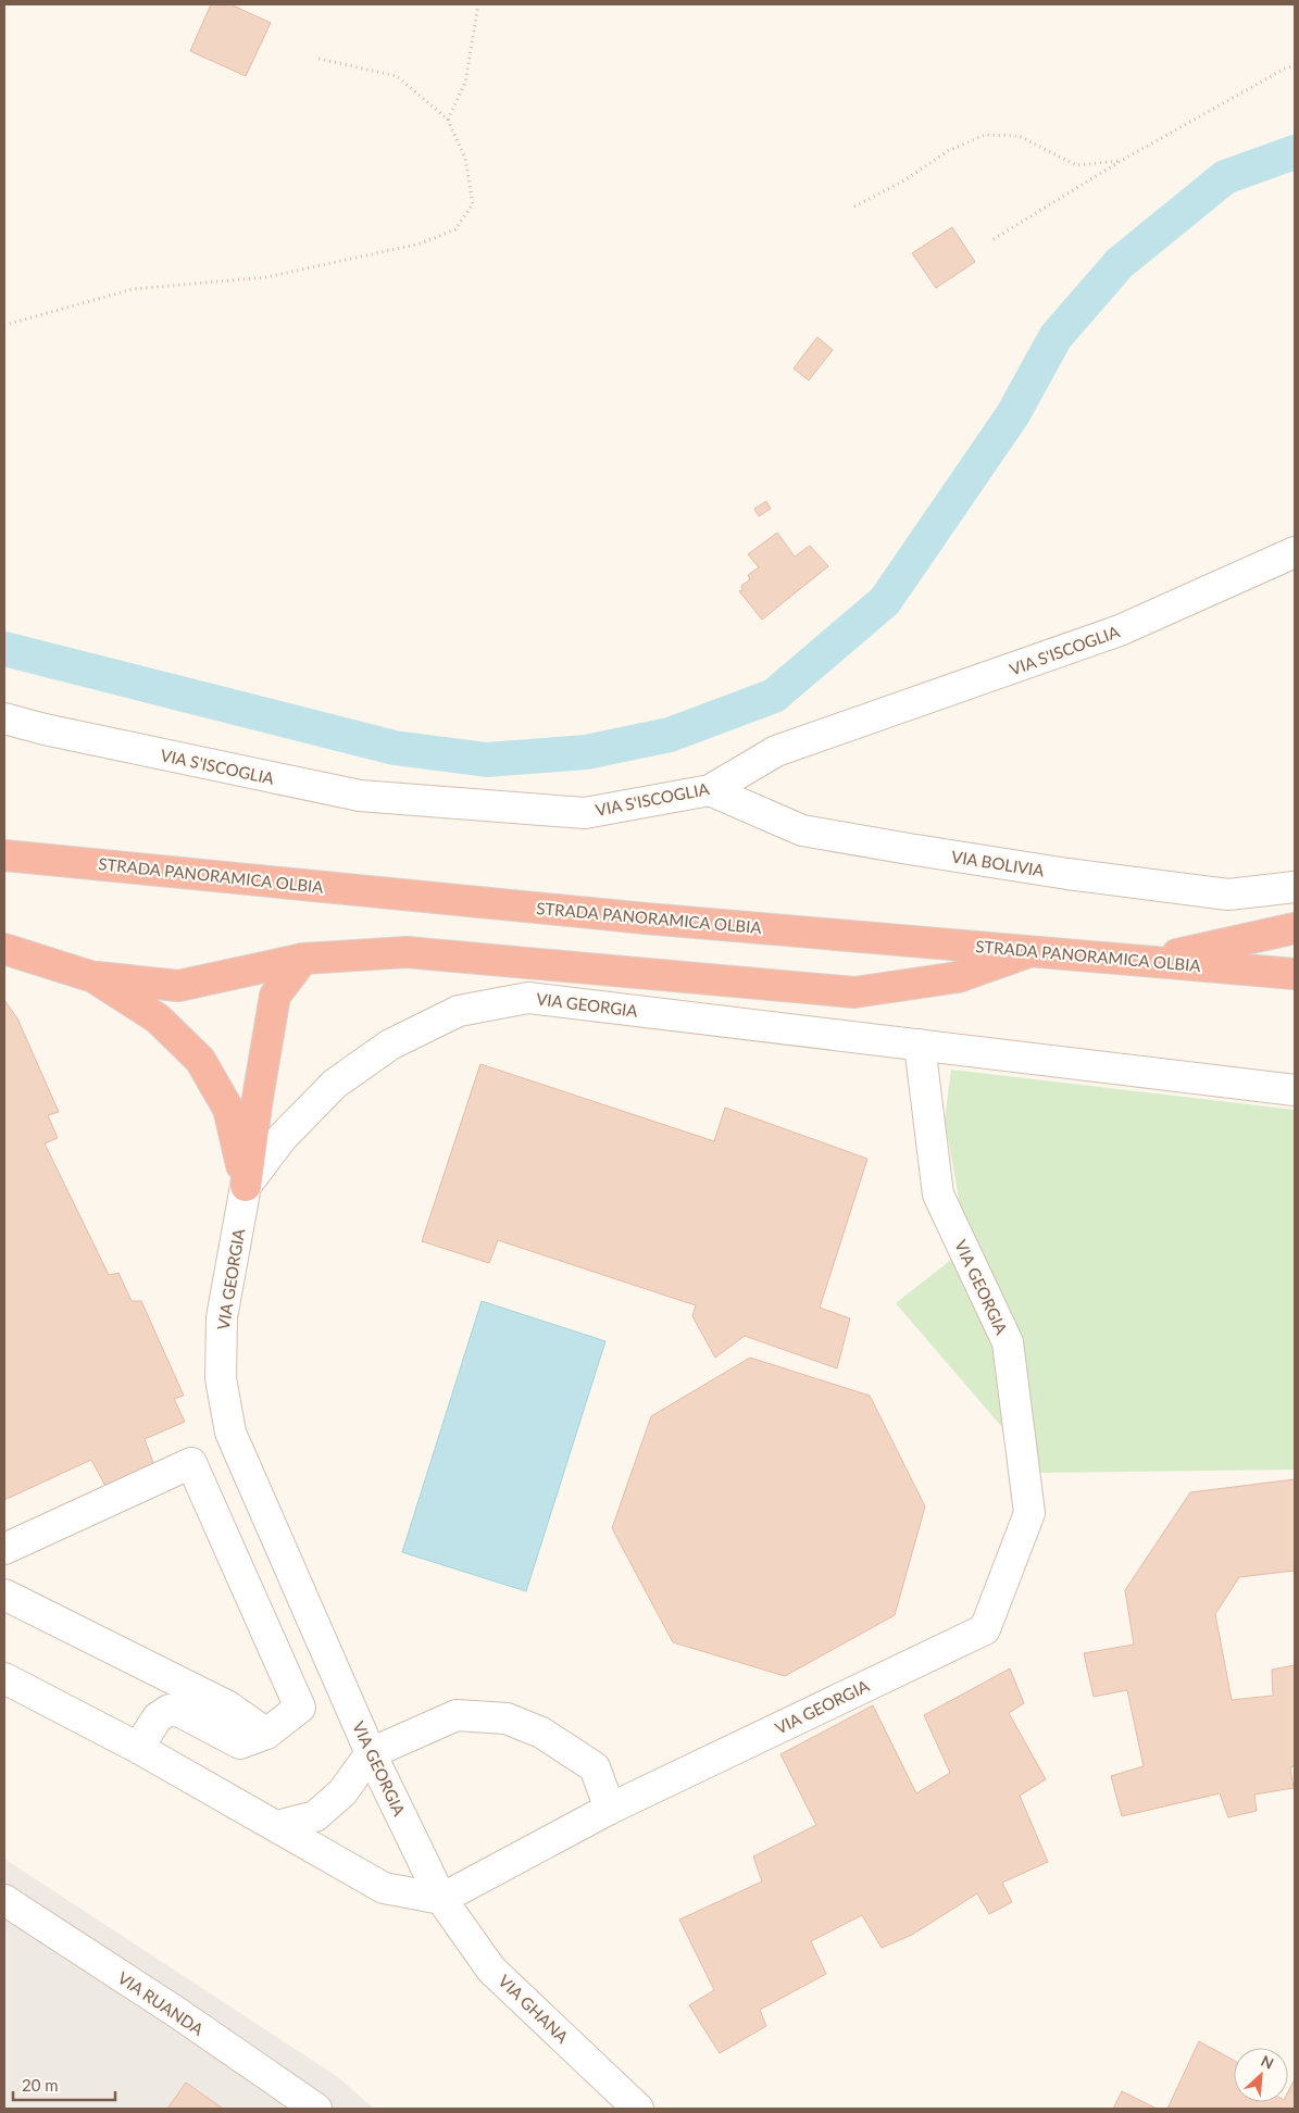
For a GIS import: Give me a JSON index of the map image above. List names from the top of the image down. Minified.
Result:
{"streets":{"highway":["STRADA PANORAMICA OLBIA"],"street":["VIA S'ISCOGLIA","VIA BOLIVIA","VIA GEORGIA","VIA RUANDA","VIA GHANA"]},"crossings":[["VIA S'ISCOGLIA","VIA BOLIVIA"],["VIA GEORGIA","VIA GHANA"]],"scale_bar":"20 m","north":"top right"}
